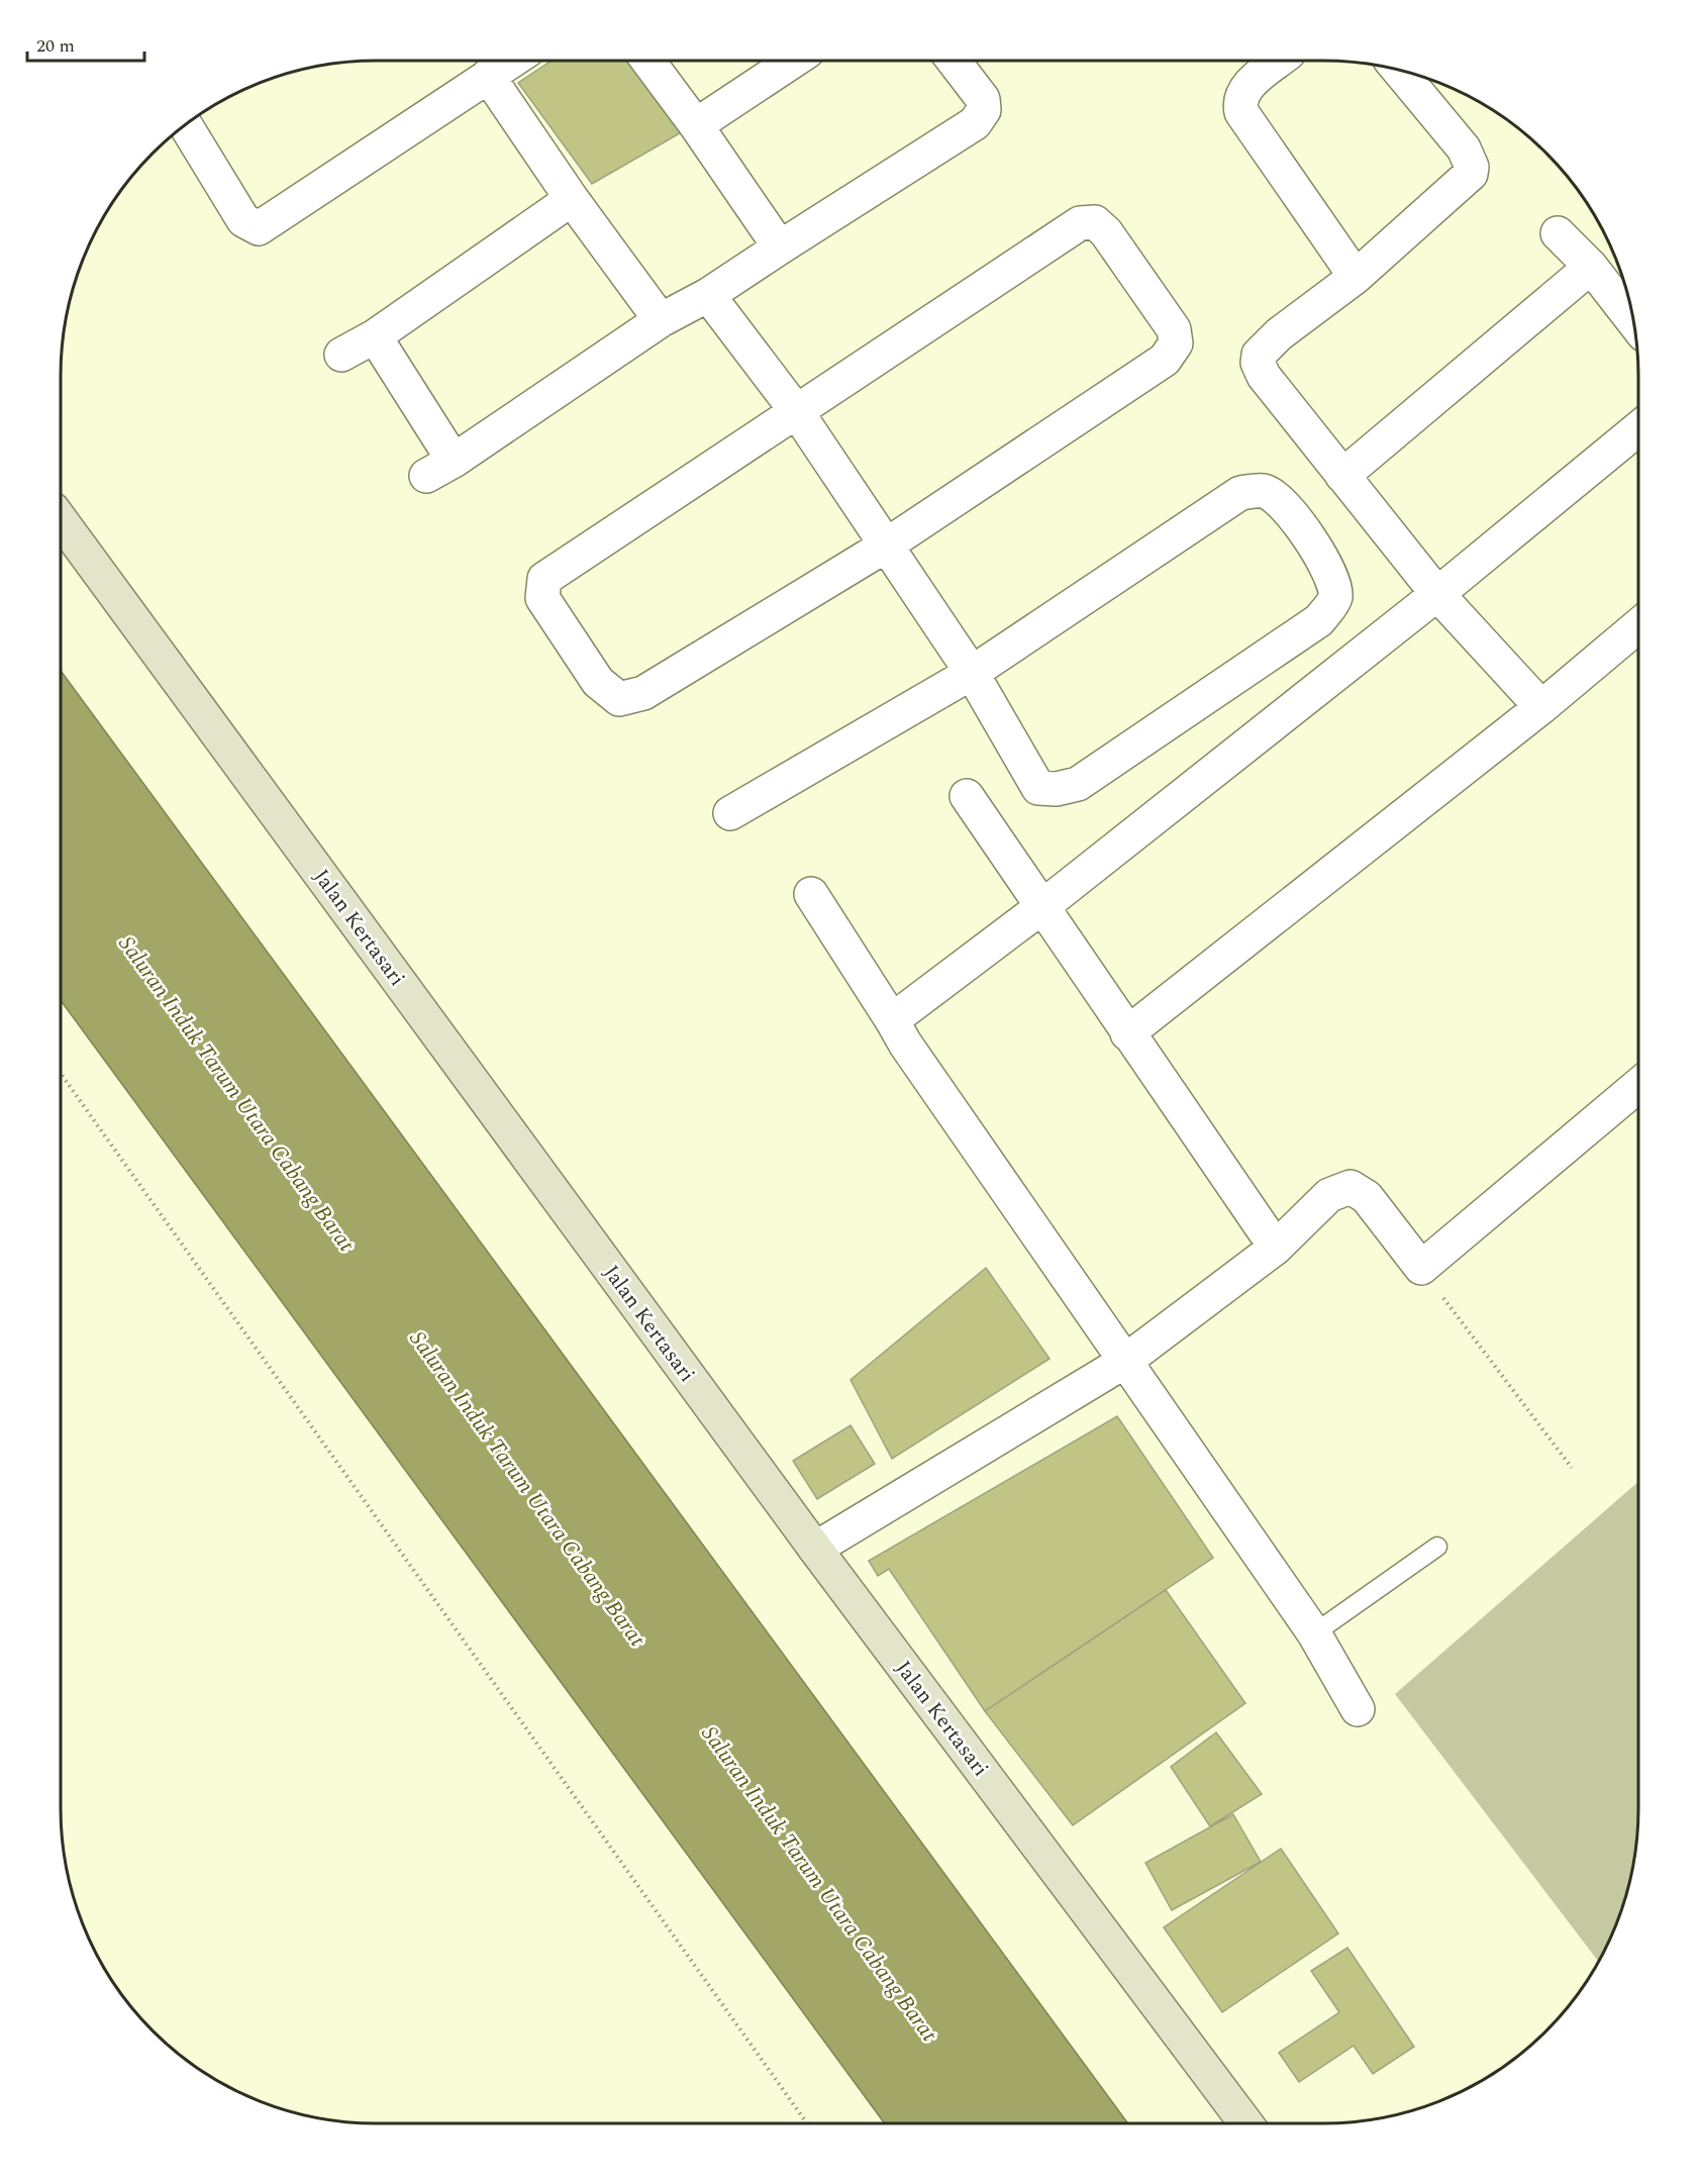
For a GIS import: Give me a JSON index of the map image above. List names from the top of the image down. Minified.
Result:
{"streets":{"street":["Jalan Kertasari"]},"water":["Saluran Induk Tarum Utara Cabang Barat"],"scale_bar":"20 m"}
